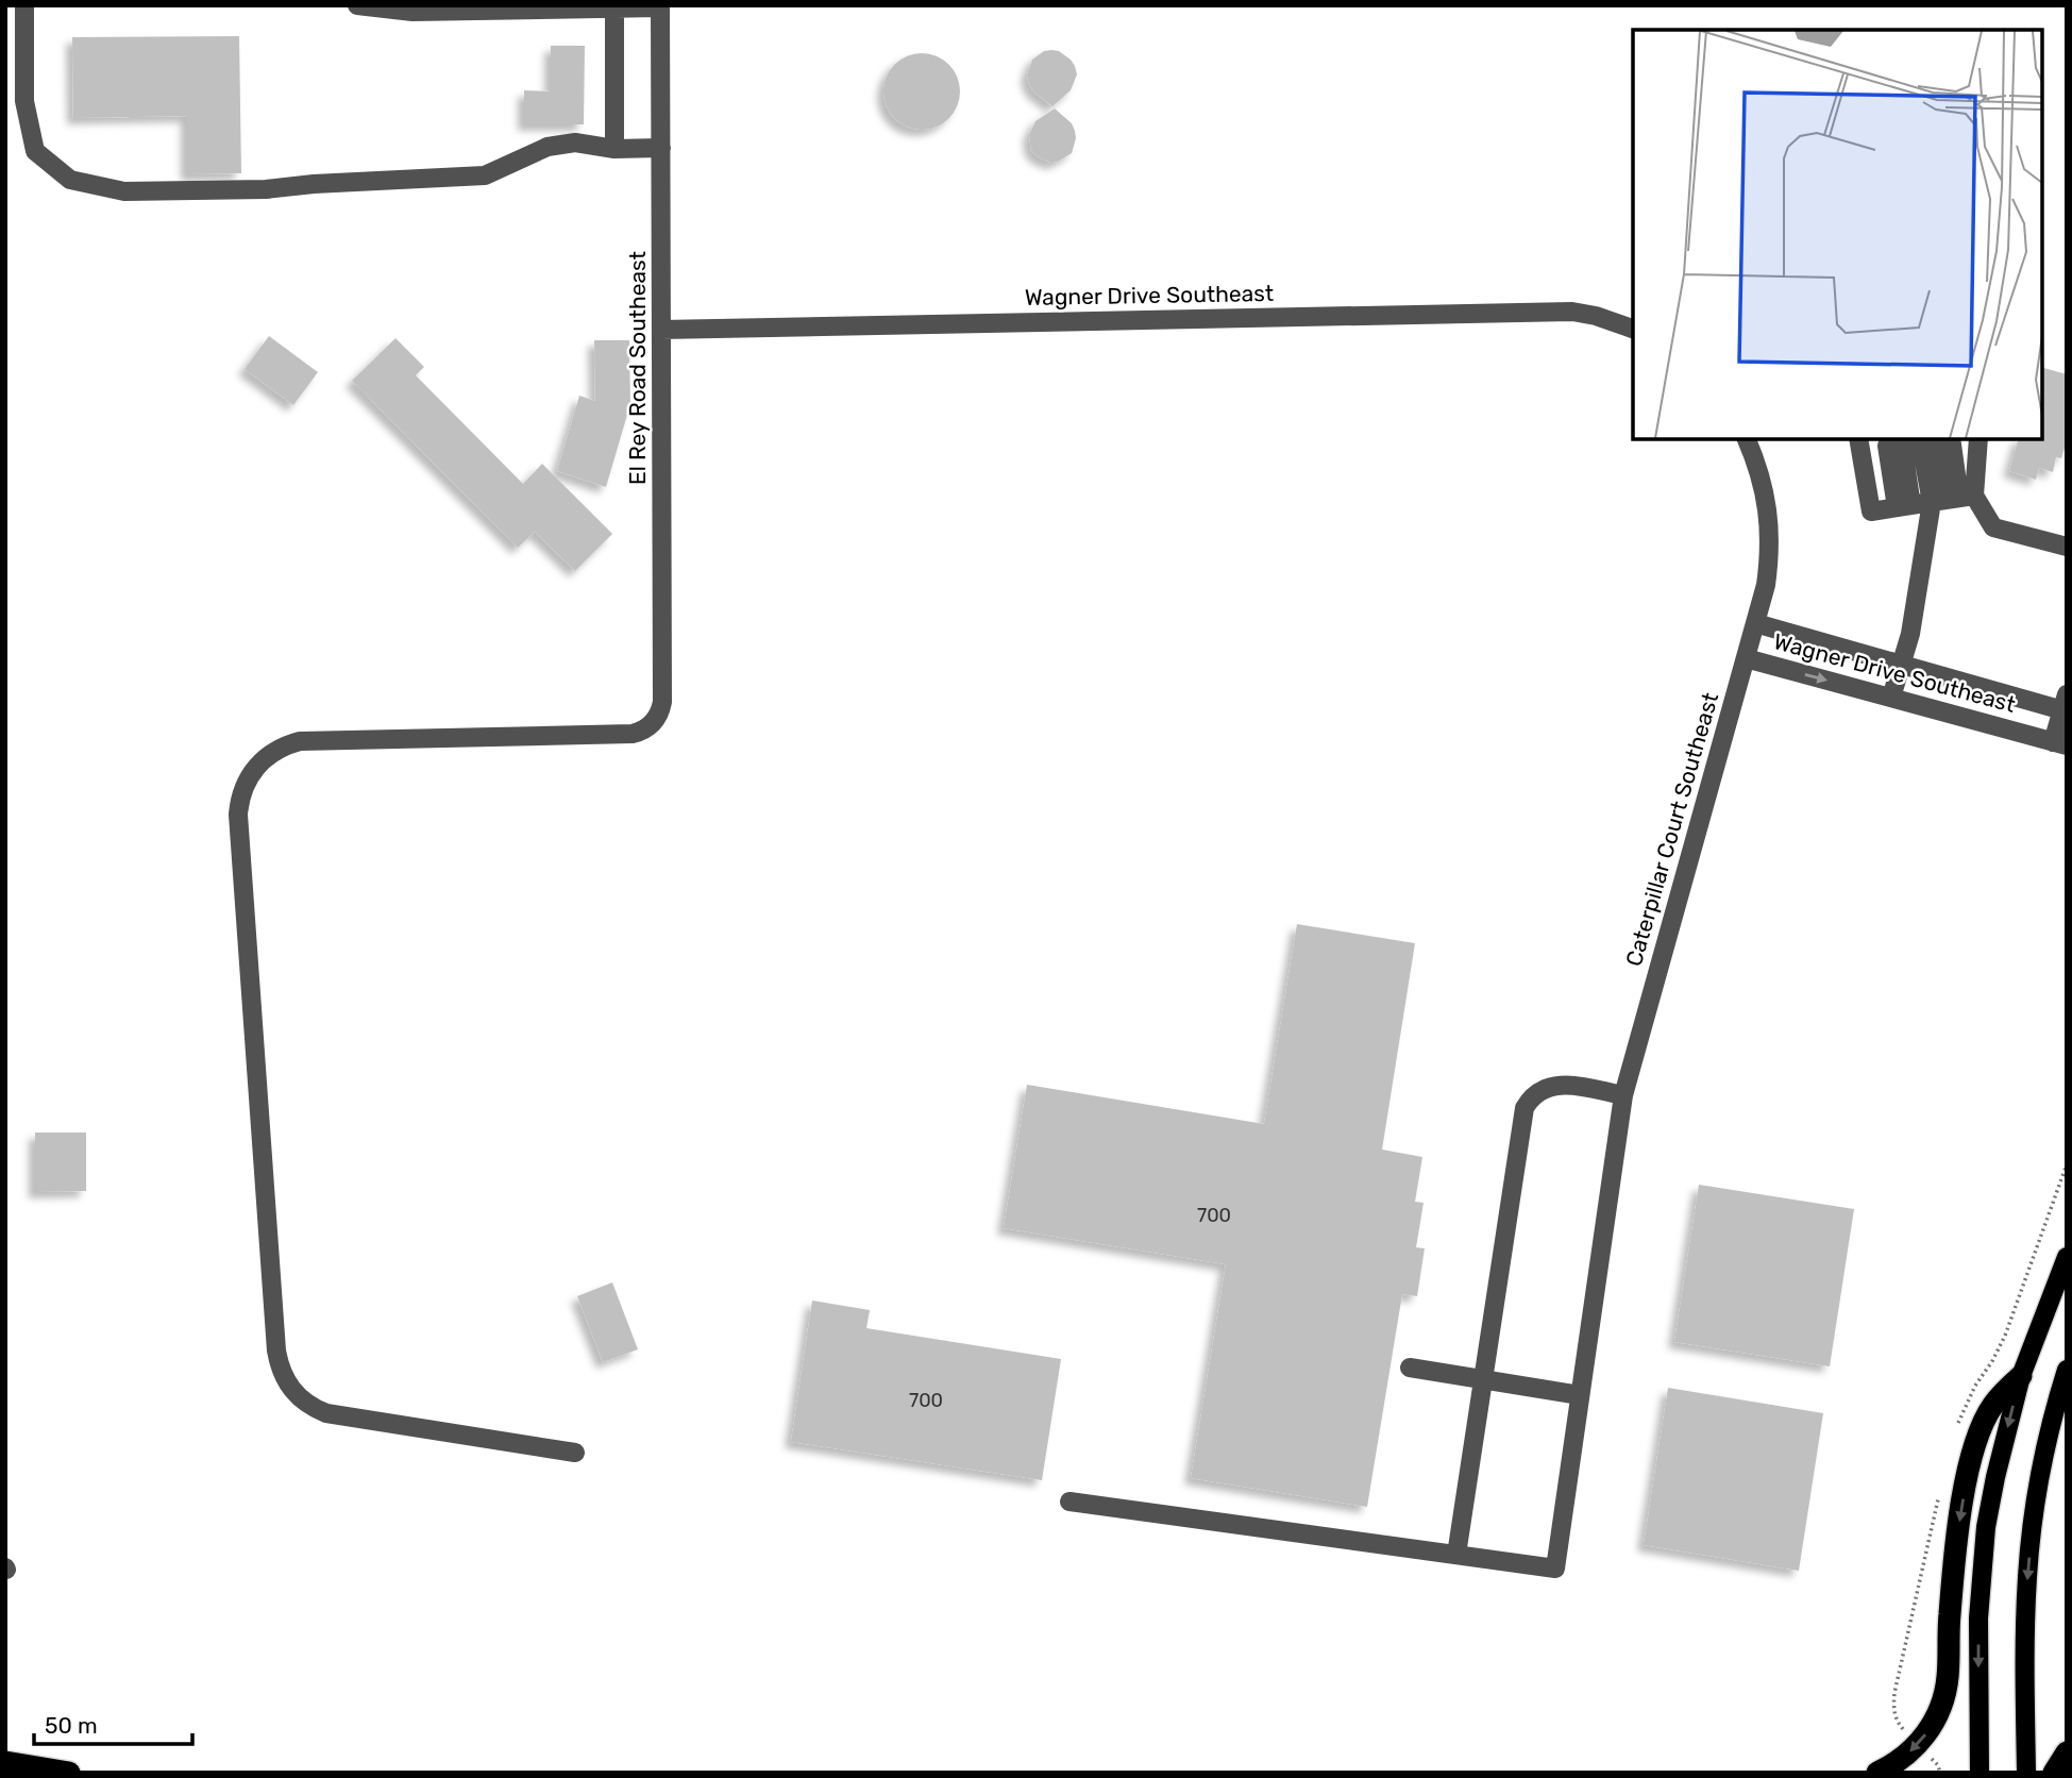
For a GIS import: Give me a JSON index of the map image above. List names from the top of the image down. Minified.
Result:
{"streets":{"street":["Wagner Drive Southeast","El Rey Road Southeast","Caterpillar Court Southeast"]},"crossings":[["Wagner Drive Southeast","El Rey Road Southeast"],["Wagner Drive Southeast","Caterpillar Court Southeast"]],"house_numbers":["700","700"],"scale_bar":"50 m"}
